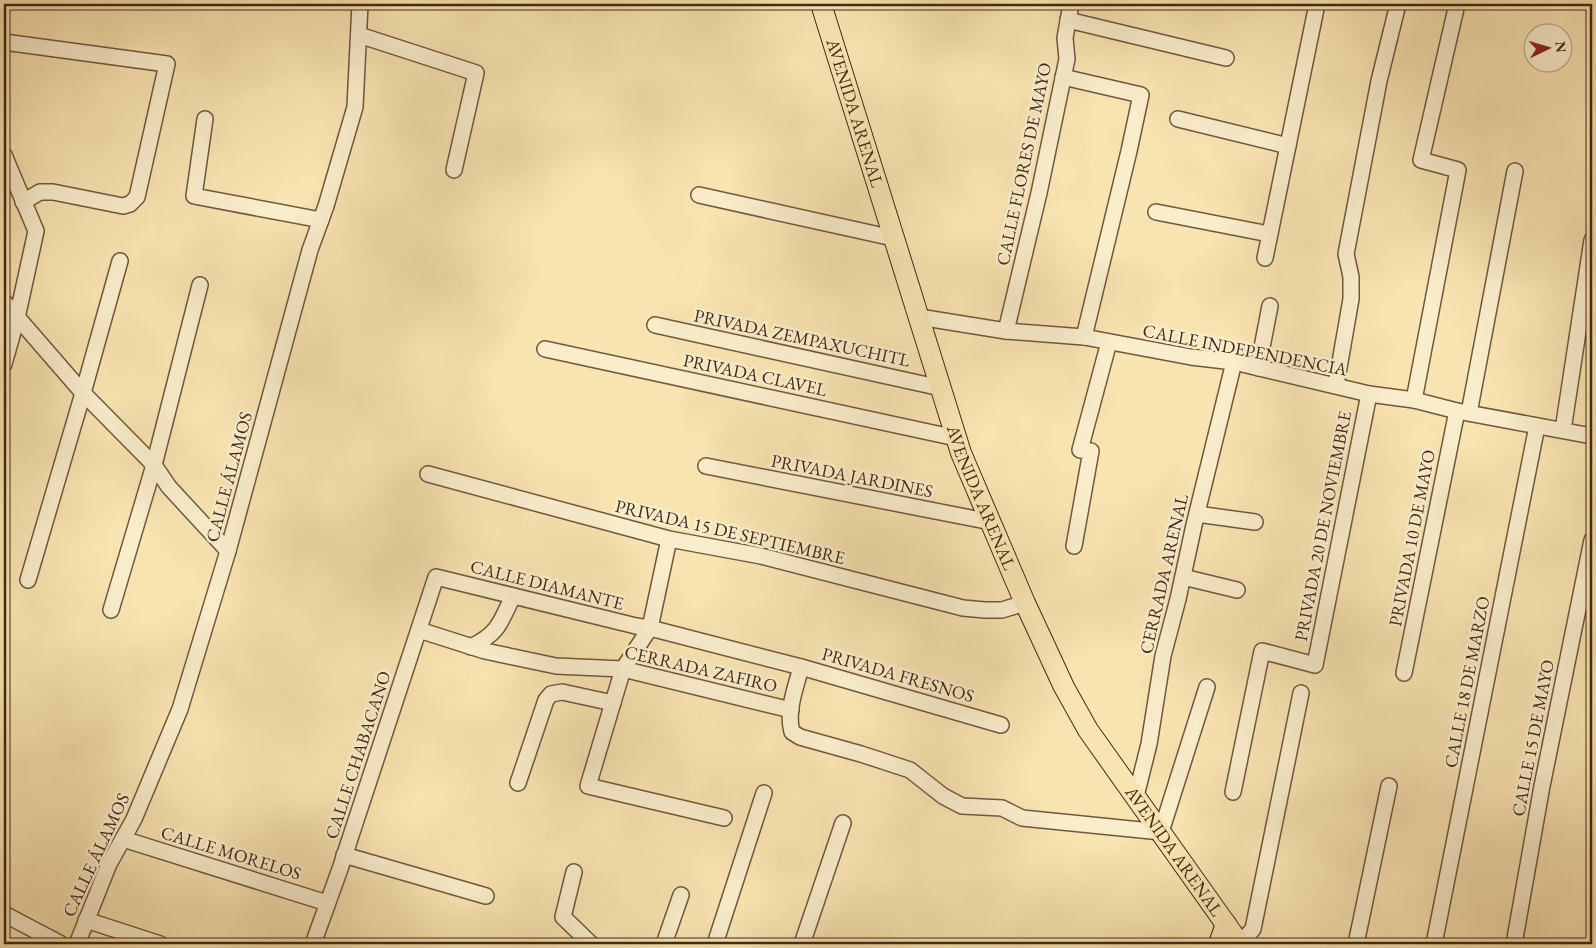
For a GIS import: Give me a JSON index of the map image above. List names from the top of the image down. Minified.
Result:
{"streets":{"main road":["AVENIDA ARENAL"],"street":["CALLE FLORES DE MAYO","PRIVADA ZEMPAXUCHITL","CALLE INDEPENDENCIA","PRIVADA CLAVEL","PRIVADA JARDINES","CALLE ÁLAMOS","PRIVADA 20 DE NOVIEMBRE","PRIVADA 15 DE SEPTIEMBRE","PRIVADA 10 DE MAYO","CERRADA ARENAL","CALLE DIAMANTE","CERRADA ZAFIRO","PRIVADA FRESNOS","CALLE 18 DE MARZO","CALLE 15 DE MAYO","CALLE CHABACANO","CALLE MORELOS"]},"crossings":[["AVENIDA ARENAL","PRIVADA ZEMPAXUCHITL"],["AVENIDA ARENAL","CALLE INDEPENDENCIA"],["AVENIDA ARENAL","PRIVADA CLAVEL"],["AVENIDA ARENAL","PRIVADA JARDINES"],["AVENIDA ARENAL","PRIVADA 15 DE SEPTIEMBRE"],["AVENIDA ARENAL","CERRADA ARENAL"],["AVENIDA ARENAL","PRIVADA FRESNOS"],["CALLE FLORES DE MAYO","CALLE INDEPENDENCIA"],["CALLE INDEPENDENCIA","PRIVADA 20 DE NOVIEMBRE"],["CALLE INDEPENDENCIA","PRIVADA 10 DE MAYO"],["CALLE INDEPENDENCIA","CERRADA ARENAL"],["CALLE INDEPENDENCIA","CALLE 18 DE MARZO"],["CALLE ÁLAMOS","CALLE MORELOS"],["CALLE DIAMANTE","PRIVADA FRESNOS"],["CALLE DIAMANTE","CALLE CHABACANO"],["CERRADA ZAFIRO","PRIVADA FRESNOS"],["CERRADA ZAFIRO","CALLE CHABACANO"],["CALLE CHABACANO","CALLE MORELOS"]],"north":"right"}
